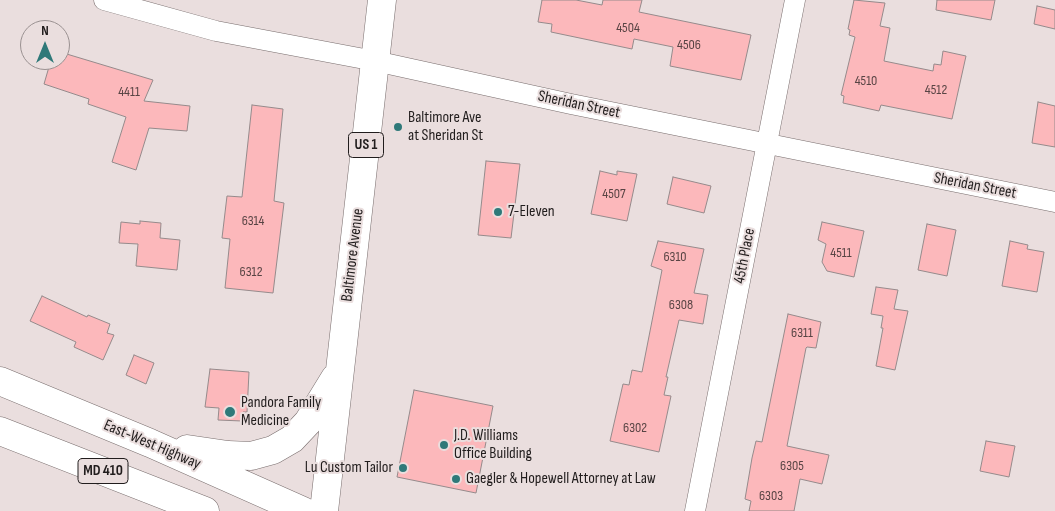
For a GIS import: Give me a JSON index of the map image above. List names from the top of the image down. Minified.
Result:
{"streets":{"main road":["US 1","Baltimore Avenue","East-West Highway","MD 410"],"street":["Sheridan Street","45th Place"]},"crossings":[["Sheridan Street","Baltimore Avenue"],["Sheridan Street","45th Place"]],"places":["Baltimore Ave at Sheridan St","7-Eleven","Pandora Family Medicine","J.D. Williams Office Building","Lu Custom Tailor","Gaegler & Hopewell Attorney at Law"],"house_numbers":["4504","4506","4510","4512","4411","4507","6314","4511","6310","6312","6308","6311","6302","6305","6303"],"north":"top"}
